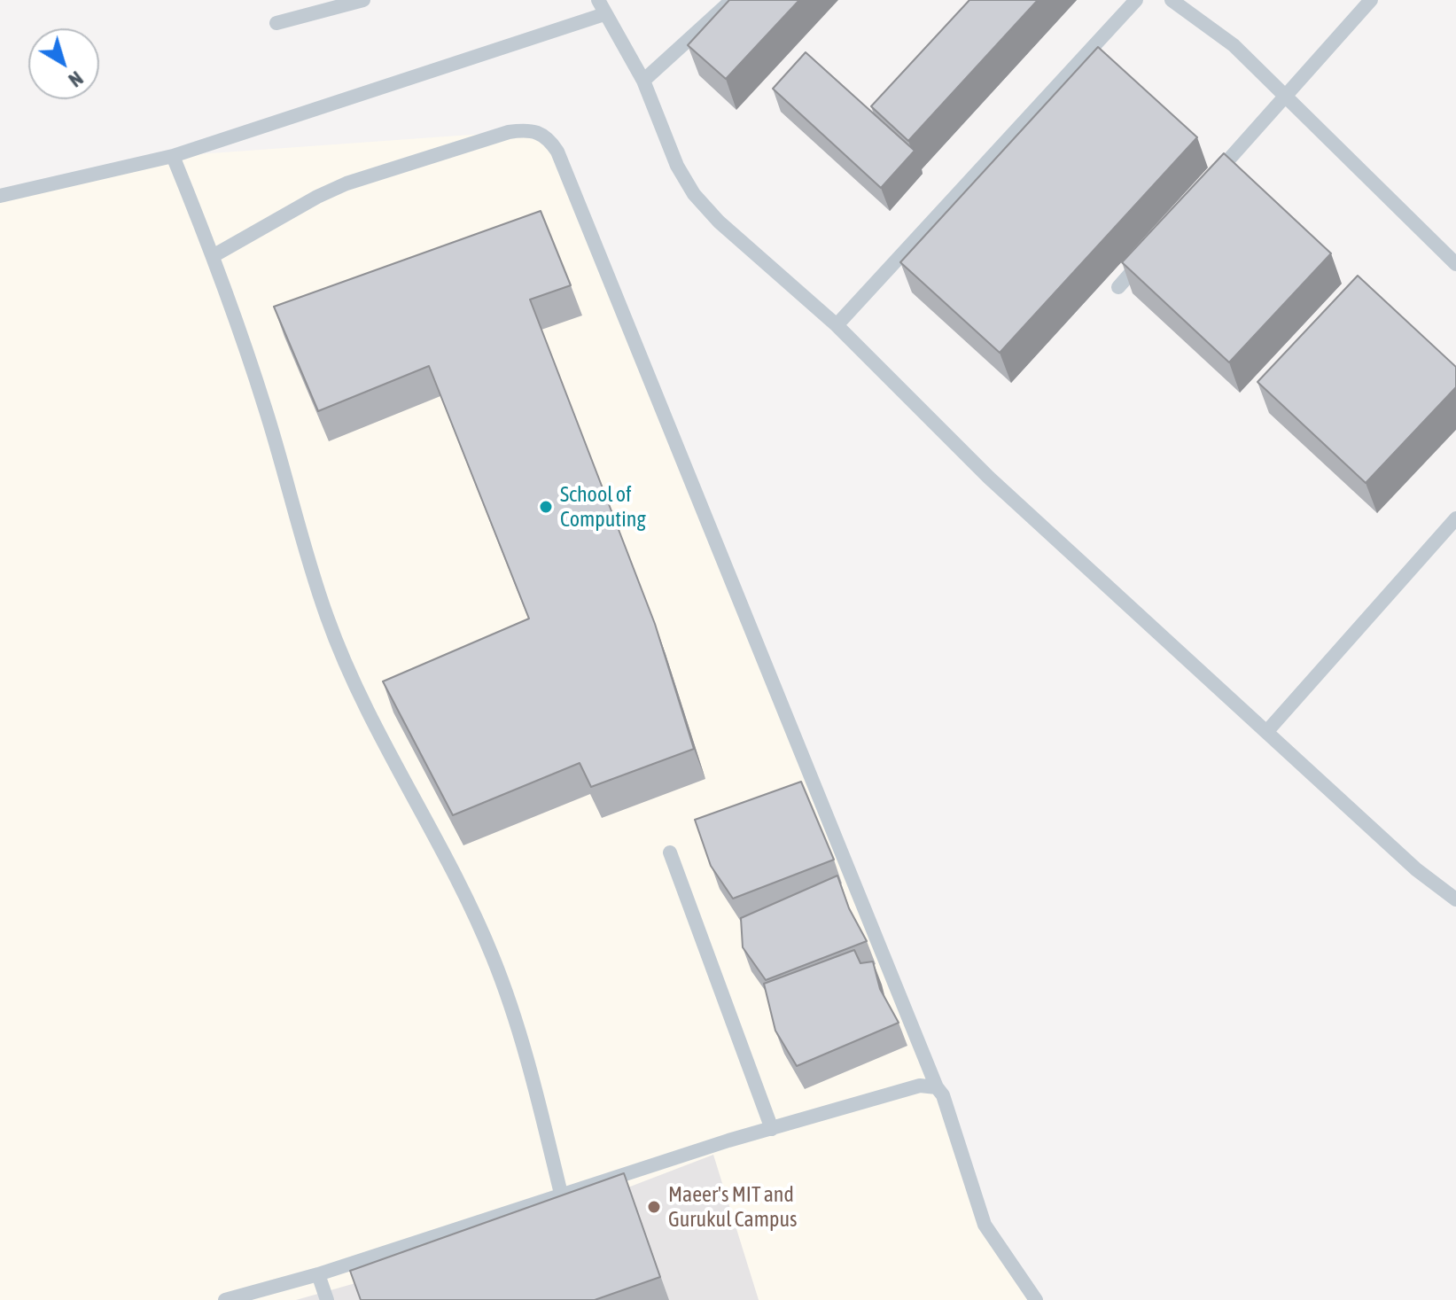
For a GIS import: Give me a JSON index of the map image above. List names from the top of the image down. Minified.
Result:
{"places":["School of Computing","Maeer's MIT and Gurukul Campus"],"north":"bottom right"}
